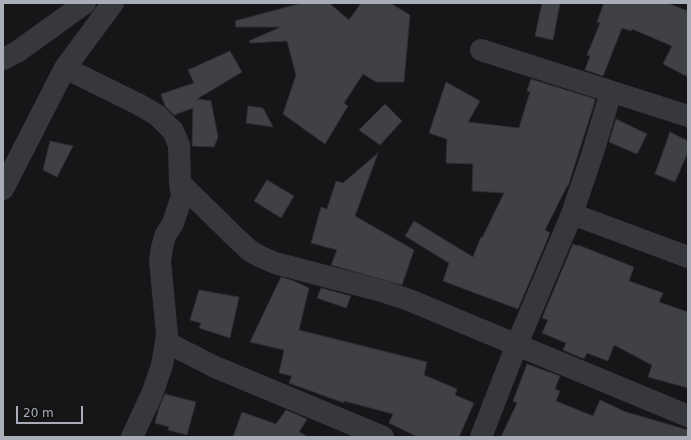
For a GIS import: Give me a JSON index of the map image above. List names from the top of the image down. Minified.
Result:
{"scale_bar":"20 m"}
